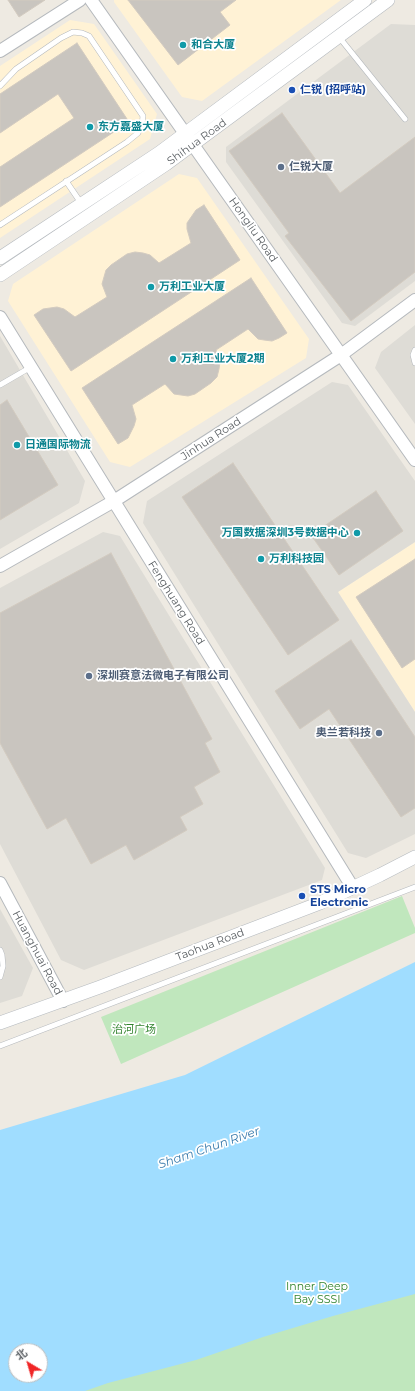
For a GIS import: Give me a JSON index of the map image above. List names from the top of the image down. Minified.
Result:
{"streets":{"main road":["Shihua Road","Taohua Road"],"street":["Hongliu Road","Jinhua Road","Fenghuang Road","Huanghuai Road"]},"crossings":[["Shihua Road","Hongliu Road"],["Hongliu Road","Jinhua Road"],["Jinhua Road","Fenghuang Road"],["Fenghuang Road","Taohua Road"],["Taohua Road","Huanghuai Road"]],"water":["Sham Chun River"],"parks":["治河广场","Inner Deep Bay SSSI"],"places":["和合大厦","仁锐 (招呼站)","东方嘉盛大厦","仁锐大厦","万利工业大厦","万利工业大厦2期","日通国际物流","万国数据深圳3号数据中心","万利科技园","深圳赛意法微电子有限公司","奥兰若科技","STS Micro Electronic"],"north":"top left"}
